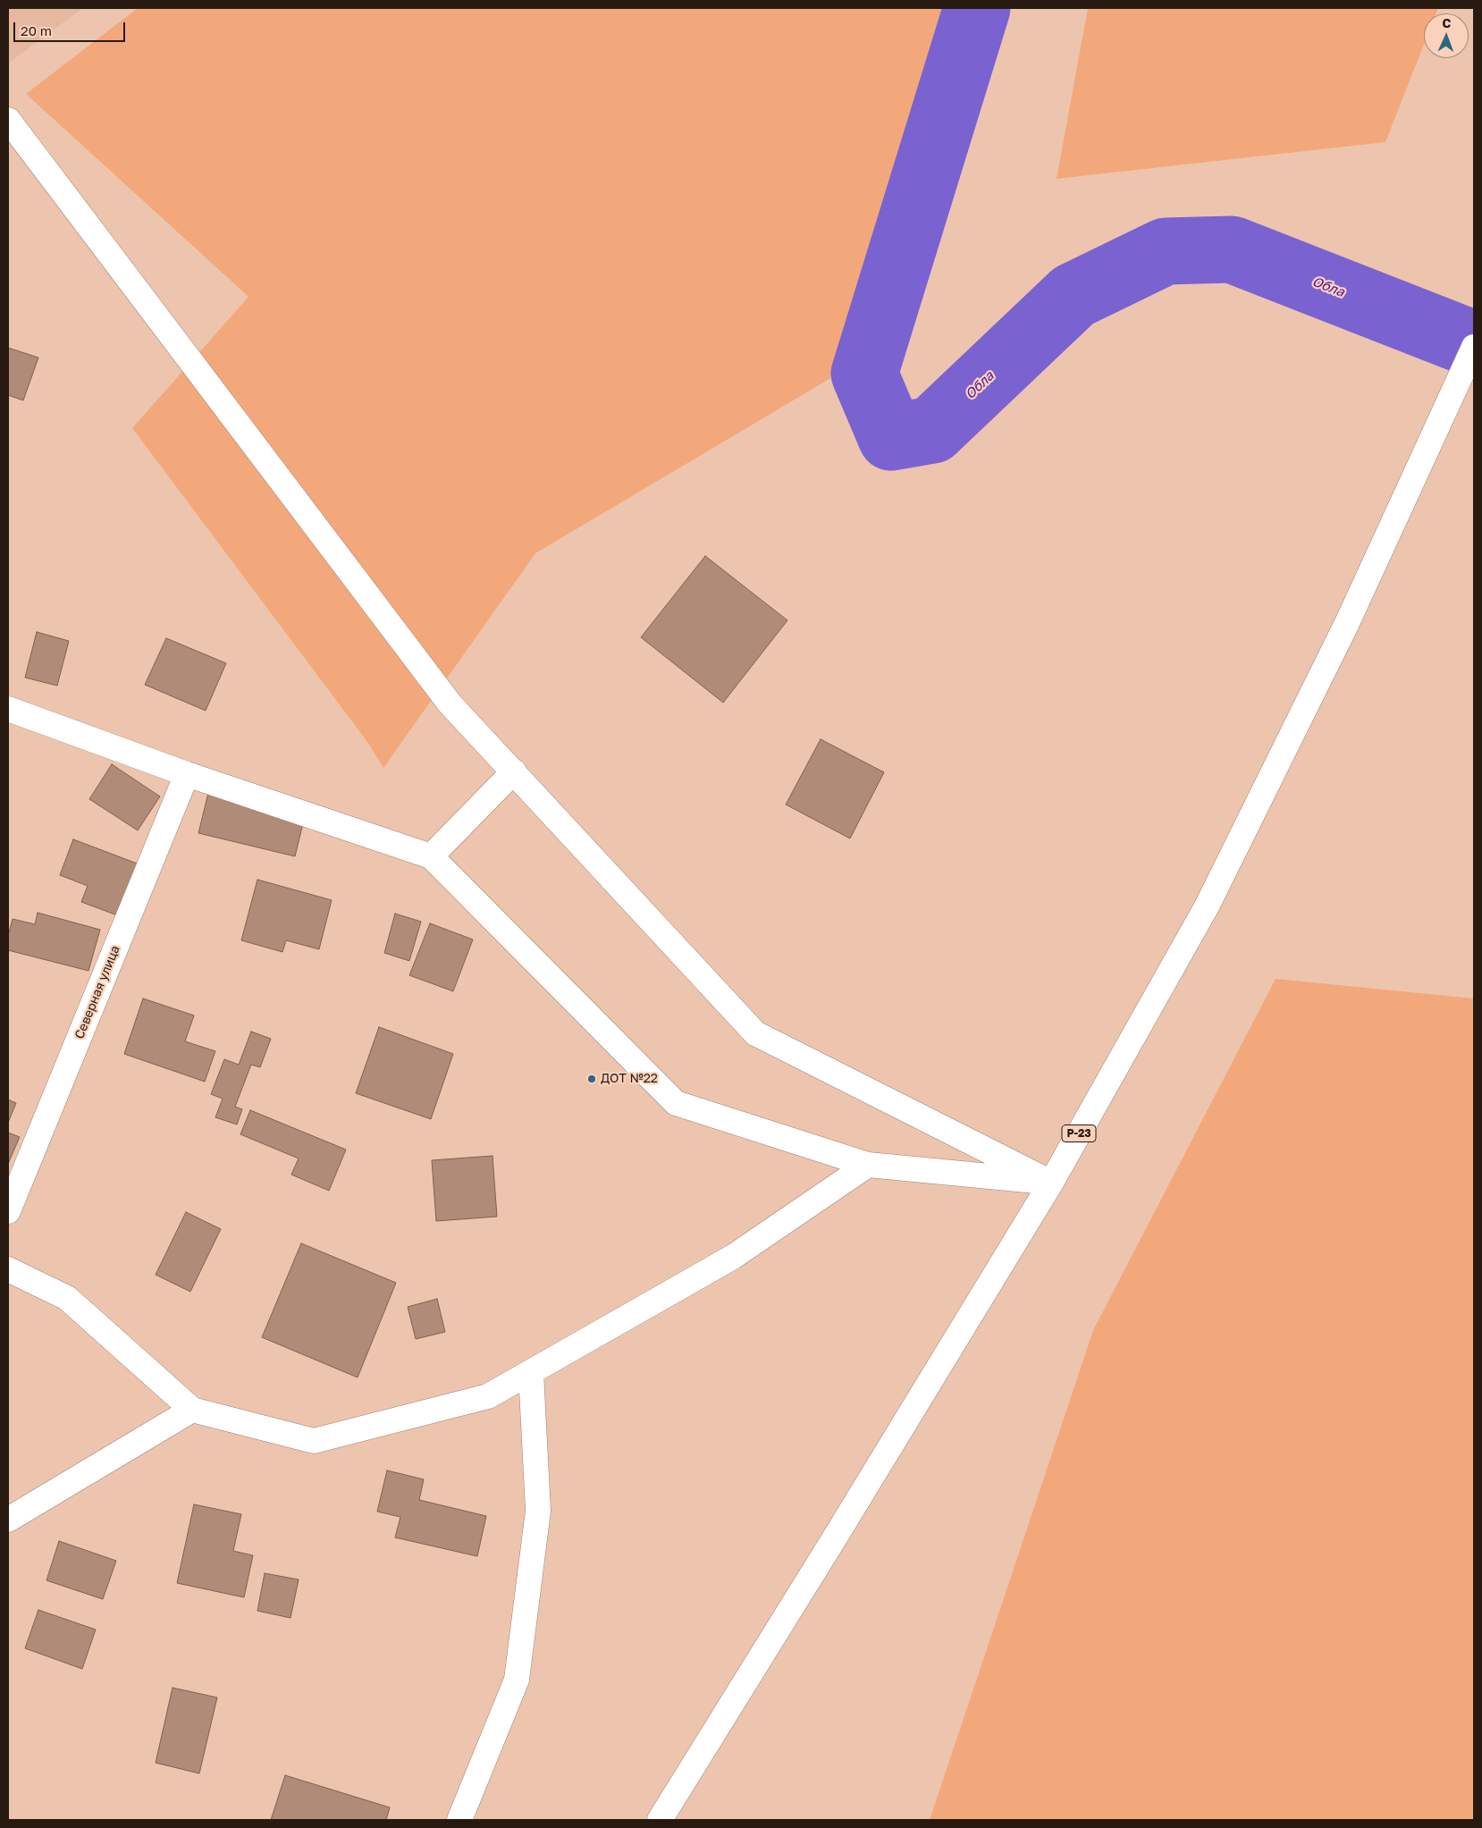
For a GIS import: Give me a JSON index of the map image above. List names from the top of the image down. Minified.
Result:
{"streets":{"street":["Северная улица","Р-23"]},"water":["Обла"],"places":["ДОТ №22"],"scale_bar":"20 m","north":"top"}
